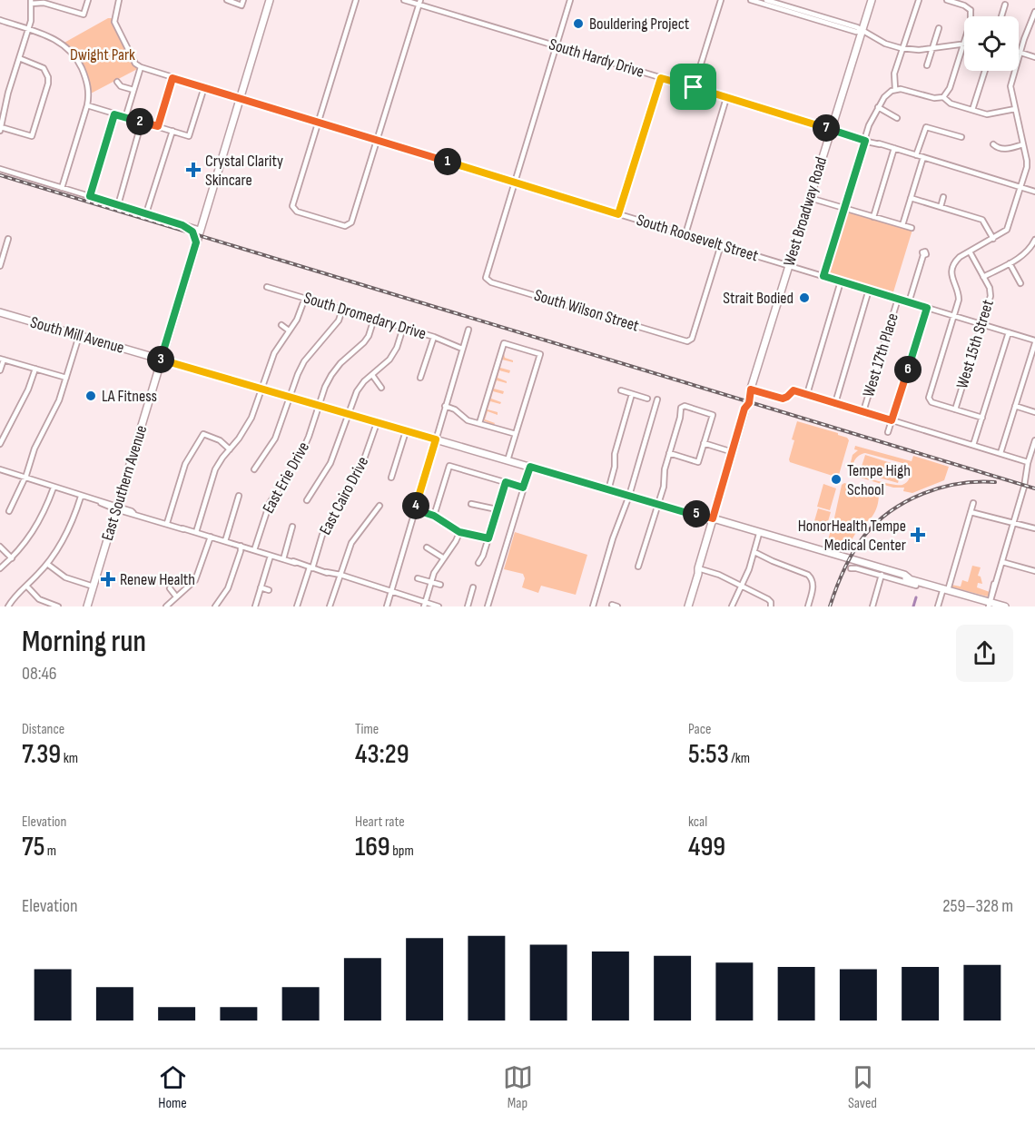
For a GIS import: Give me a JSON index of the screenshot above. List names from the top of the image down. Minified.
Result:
{"streets":{"main road":["West Broadway Road","South Mill Avenue","East Southern Avenue"],"street":["South Hardy Drive","South Roosevelt Street","South Wilson Street","South Dromedary Drive","West 15th Street","West 17th Place","East Erie Drive","East Cairo Drive"]},"crossings":[["South Hardy Drive","West Broadway Road"],["West Broadway Road","South Roosevelt Street"],["West Broadway Road","South Mill Avenue"],["South Roosevelt Street","South Wilson Street"],["South Roosevelt Street","West 15th Street"],["South Roosevelt Street","West 17th Place"],["South Roosevelt Street","East Southern Avenue"],["South Dromedary Drive","East Erie Drive"],["South Mill Avenue","East Erie Drive"],["South Mill Avenue","East Southern Avenue"],["South Mill Avenue","East Cairo Drive"]],"parks":["Dwight Park"],"places":{"other":["Bouldering Project","Strait Bodied","LA Fitness","Tempe High School"],"health":["Crystal Clarity Skincare","HonorHealth Tempe Medical Center","Renew Health"]},"page":{"pins":["2","7","1","3","6","4","5"],"heading":["Morning run","08:46"],"stats":[["Distance","7.39 km"],["Time","43:29"],["Pace","5:53 /km"],["Elevation","75 m"],["Heart rate","169 bpm"],["kcal","499"]],"chart":["Elevation","259–328 m"],"tabs":["Home","Map","Saved"]}}
